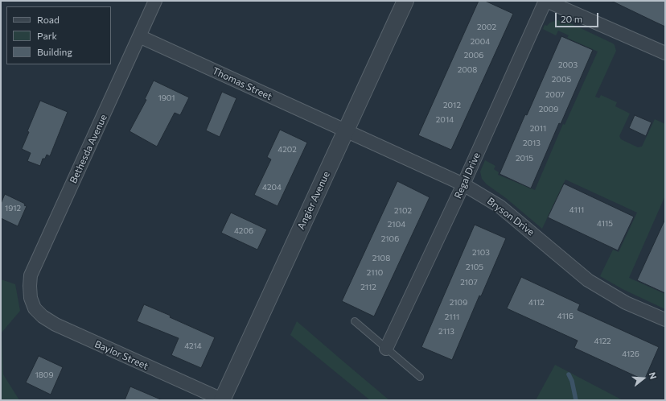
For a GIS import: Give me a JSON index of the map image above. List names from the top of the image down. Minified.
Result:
{"streets":{"street":["Thomas Street","Bethesda Avenue","Regal Drive","Angier Avenue","Bryson Drive","Baylor Street"]},"crossings":[["Thomas Street","Bethesda Avenue"],["Thomas Street","Angier Avenue"],["Thomas Street","Bryson Drive"],["Bethesda Avenue","Baylor Street"],["Regal Drive","Bryson Drive"],["Angier Avenue","Bryson Drive"],["Angier Avenue","Baylor Street"]],"house_numbers":["2002","2004","2006","2003","2008","2005","2007","1901","2012","2009","2014","2011","2013","4202","2015","4204","1912","4111","2102","4115","2104","4206","2106","2103","2108","2105","2110","2107","2112","2109","4112","4116","2111","2113","4122","4214","4126","1809"],"legend":["Road","Park","Building"],"scale_bar":"20 m","north":"right"}
